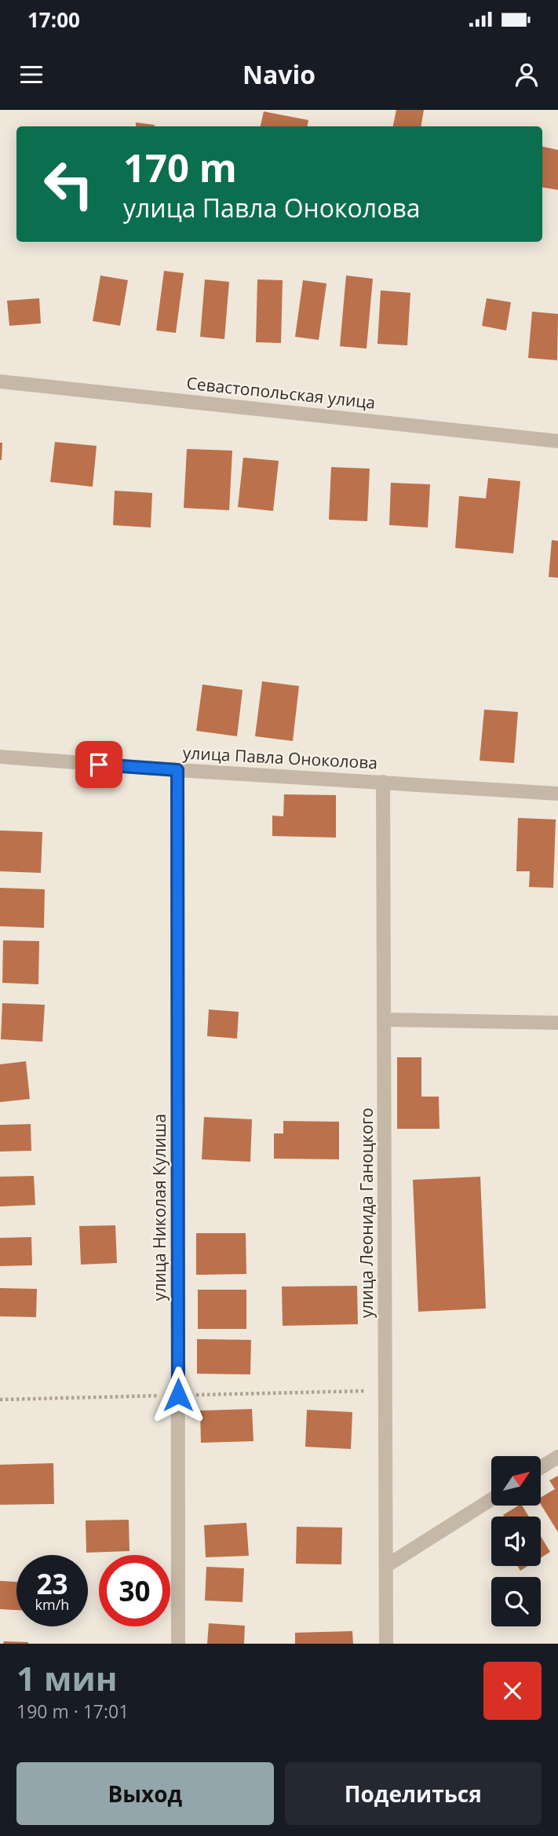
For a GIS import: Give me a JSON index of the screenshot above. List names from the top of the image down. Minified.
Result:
{"streets":{"street":["Севастопольская улица","улица Павла Оноколова","улица Николая Кулиша","улица Леонида Ганоцкого"]},"crossings":[["улица Павла Оноколова","улица Николая Кулиша"],["улица Павла Оноколова","улица Леонида Ганоцкого"]],"north":"top right","page":{"status":"17:00","header":"Navio","turn":["170 m","улица Павла Оноколова"],"speed":"23 km/h","limit":"30","heading":["1 мин","190 m · 17:01"],"buttons":["Выход","Поделиться"]}}
